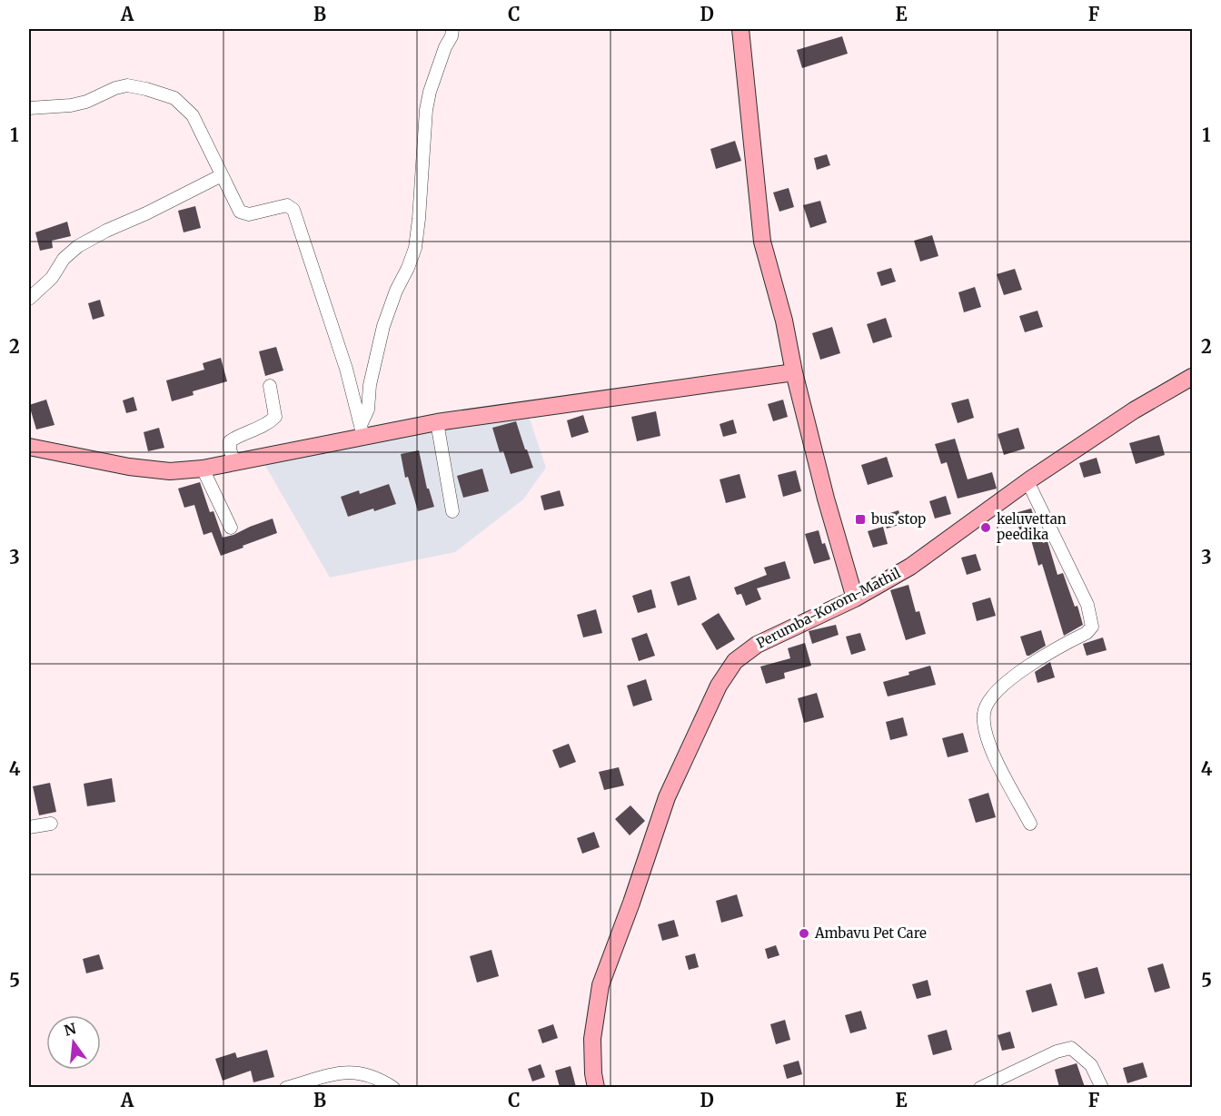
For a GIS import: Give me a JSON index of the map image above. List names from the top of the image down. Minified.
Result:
{"streets":{"street":["Perumba-Korom-Mathil"]},"places":{"transit":["bus stop"],"other":["keluvettan peedika","Ambavu Pet Care"]},"north":"top","grid":{"columns":["A","B","C","D","E","F"],"rows":["1","2","3","4","5"]}}
